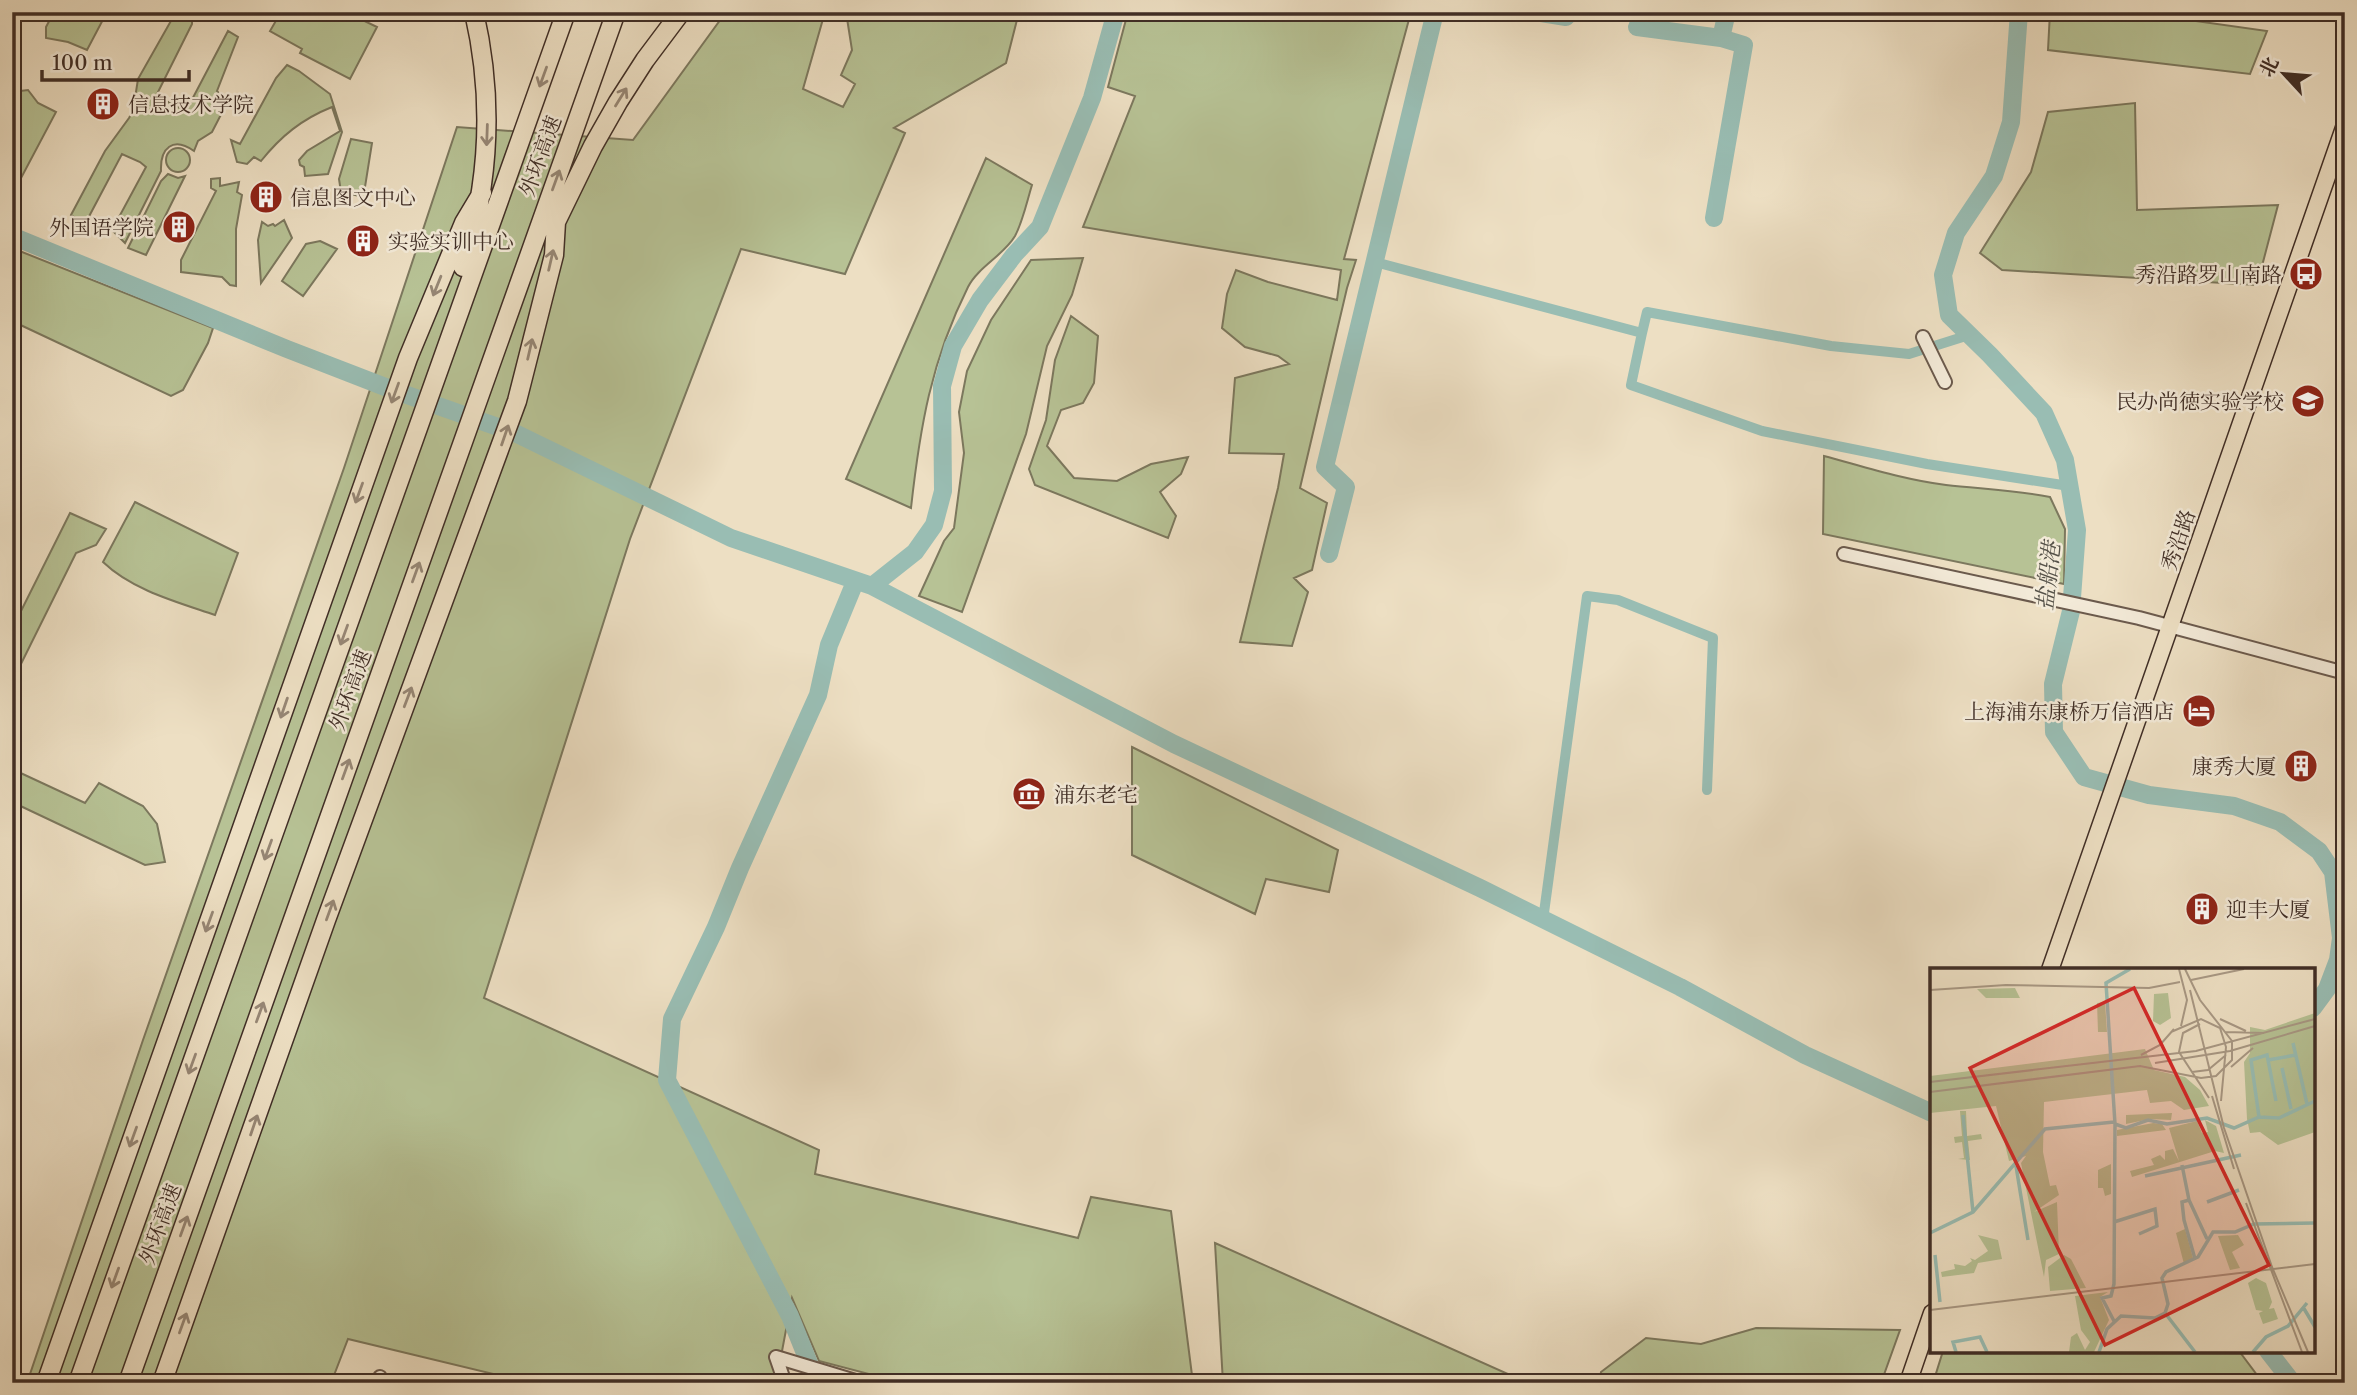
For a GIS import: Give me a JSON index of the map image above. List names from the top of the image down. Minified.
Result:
{"streets":{"highway":["外环高速"],"main road":["秀沿路"]},"water":["盐船港"],"places":{"building":["信息技术学院","信息图文中心","外国语学院","实验实训中心","康秀大厦","迎丰大厦"],"bus stop":["秀沿路罗山南路"],"school or university":["民办尚徳实验学校"],"hotel":["上海浦东康桥万信酒店"],"museum":["浦东老宅"]},"scale_bar":"100 m","north":"top left"}
